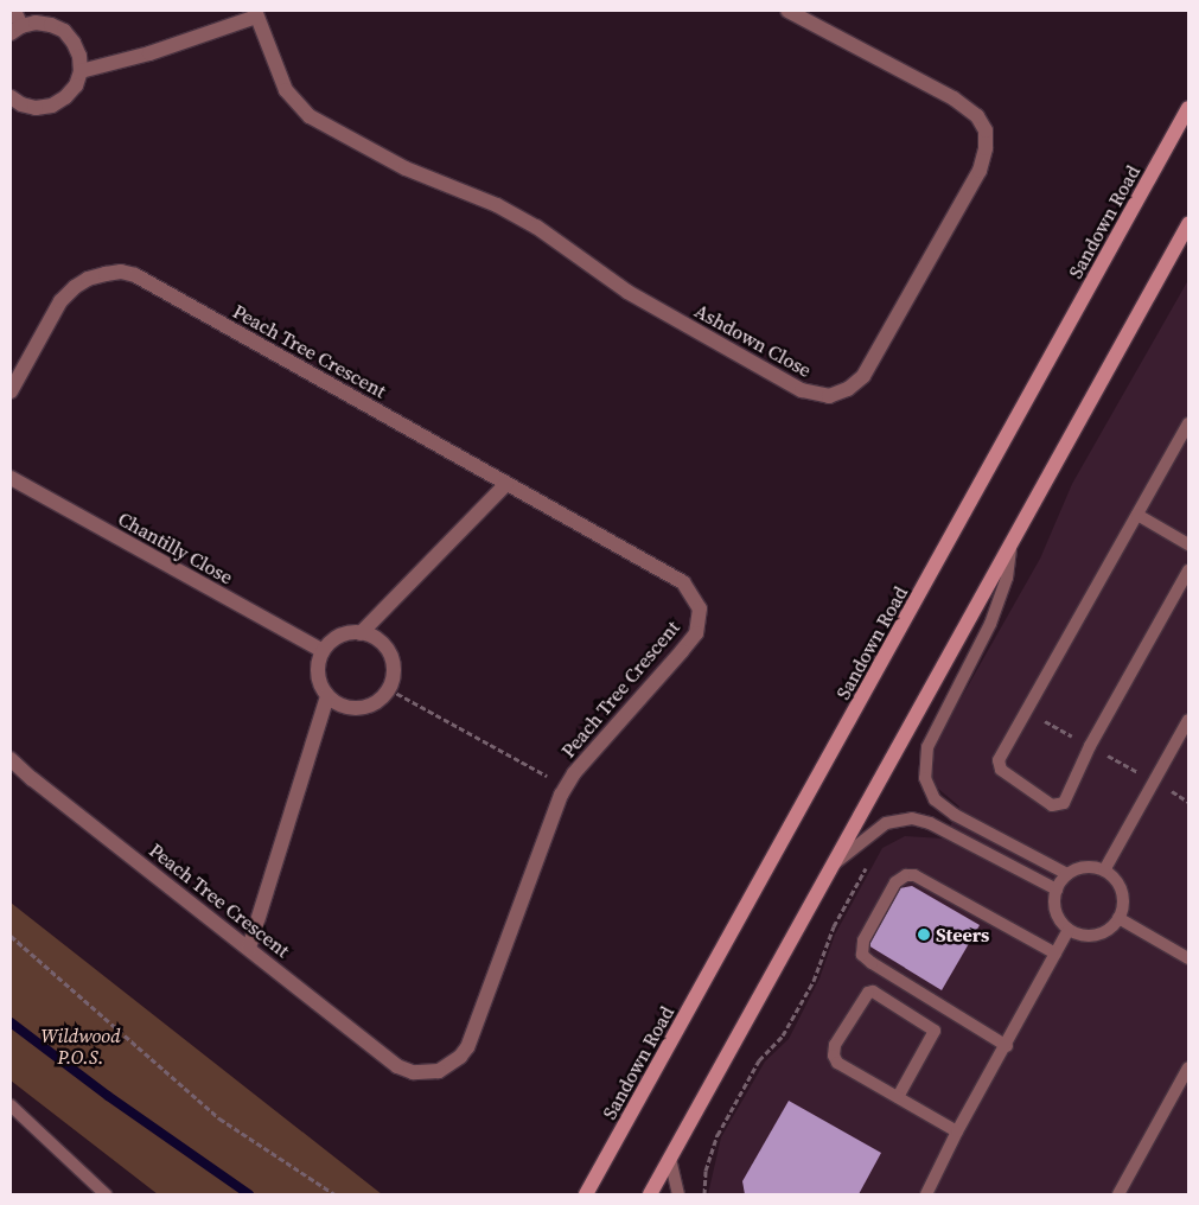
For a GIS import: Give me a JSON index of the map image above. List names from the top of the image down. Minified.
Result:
{"streets":{"main road":["Sandown Road"],"street":["Ashdown Close","Peach Tree Crescent","Chantilly Close"]},"parks":["Wildwood P.O.S."],"places":["Steers"]}
